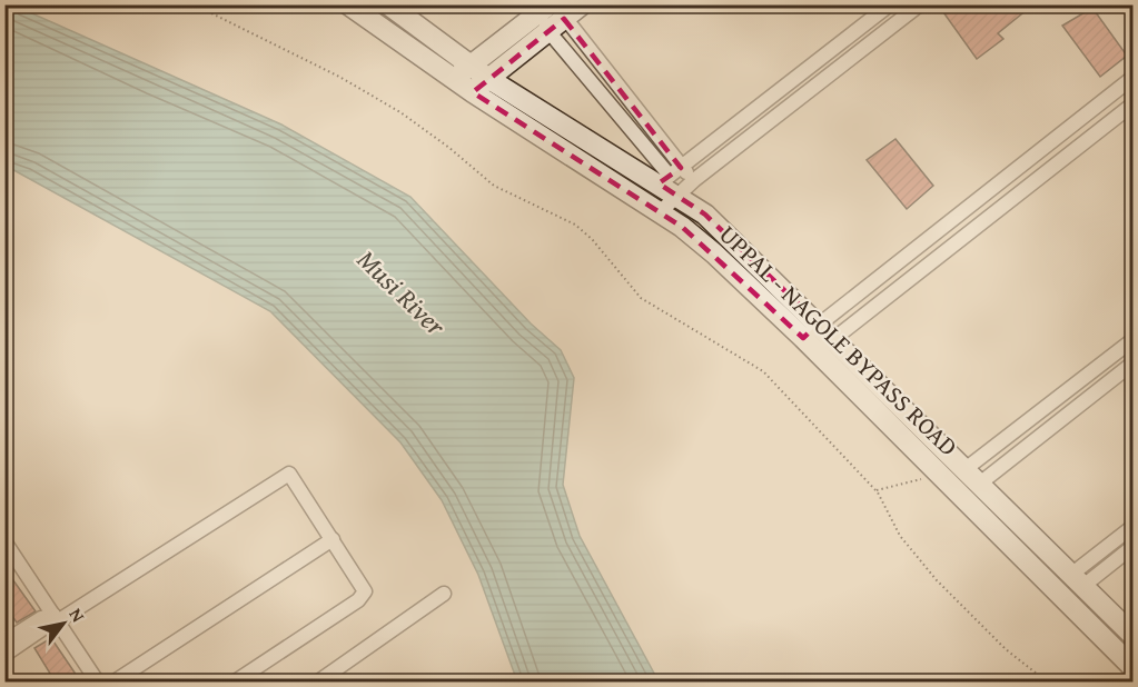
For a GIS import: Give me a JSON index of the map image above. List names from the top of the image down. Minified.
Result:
{"streets":{"street":["UPPAL - NAGOLE BYPASS ROAD"]},"water":["Musi River"],"north":"top right"}
